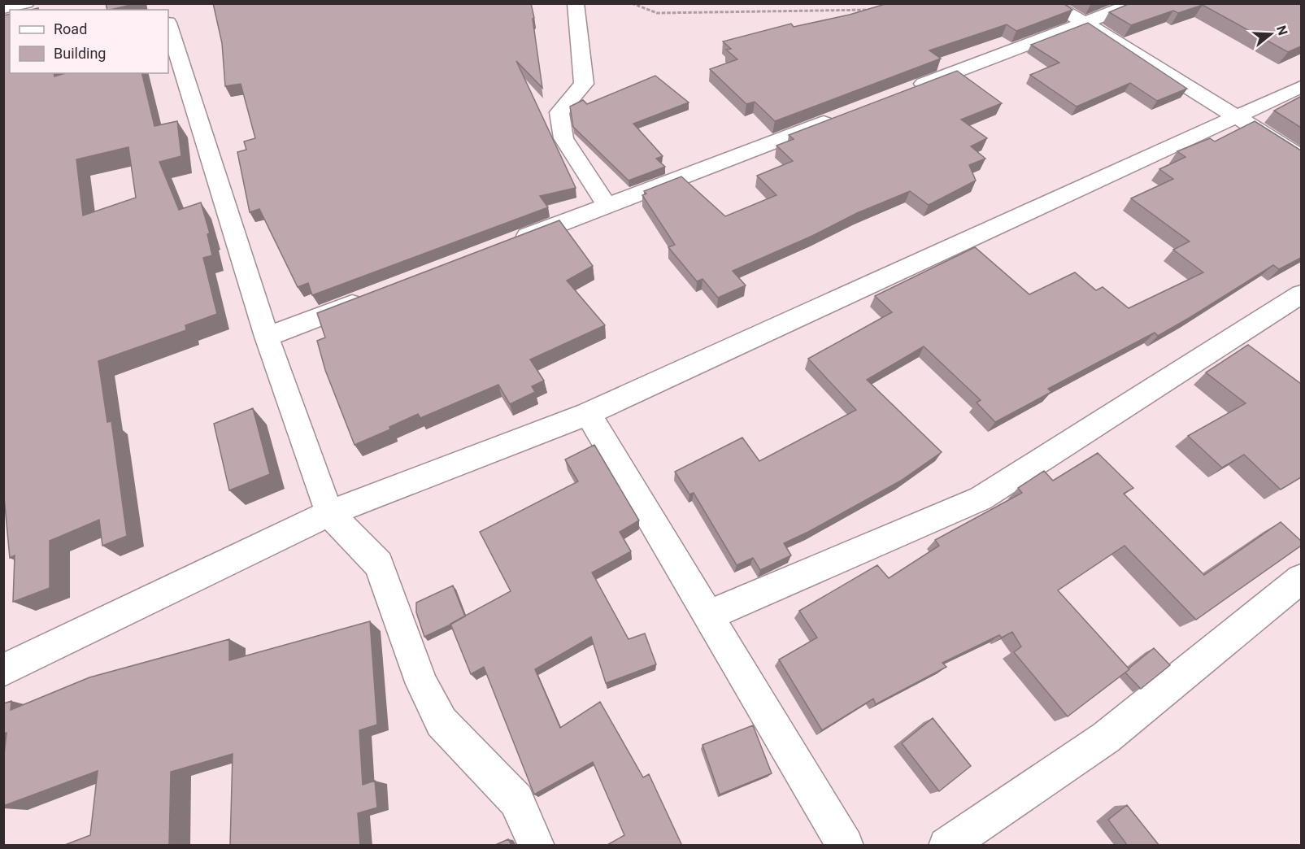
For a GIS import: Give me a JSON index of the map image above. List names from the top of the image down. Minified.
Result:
{"legend":["Road","Building"],"north":"right"}
